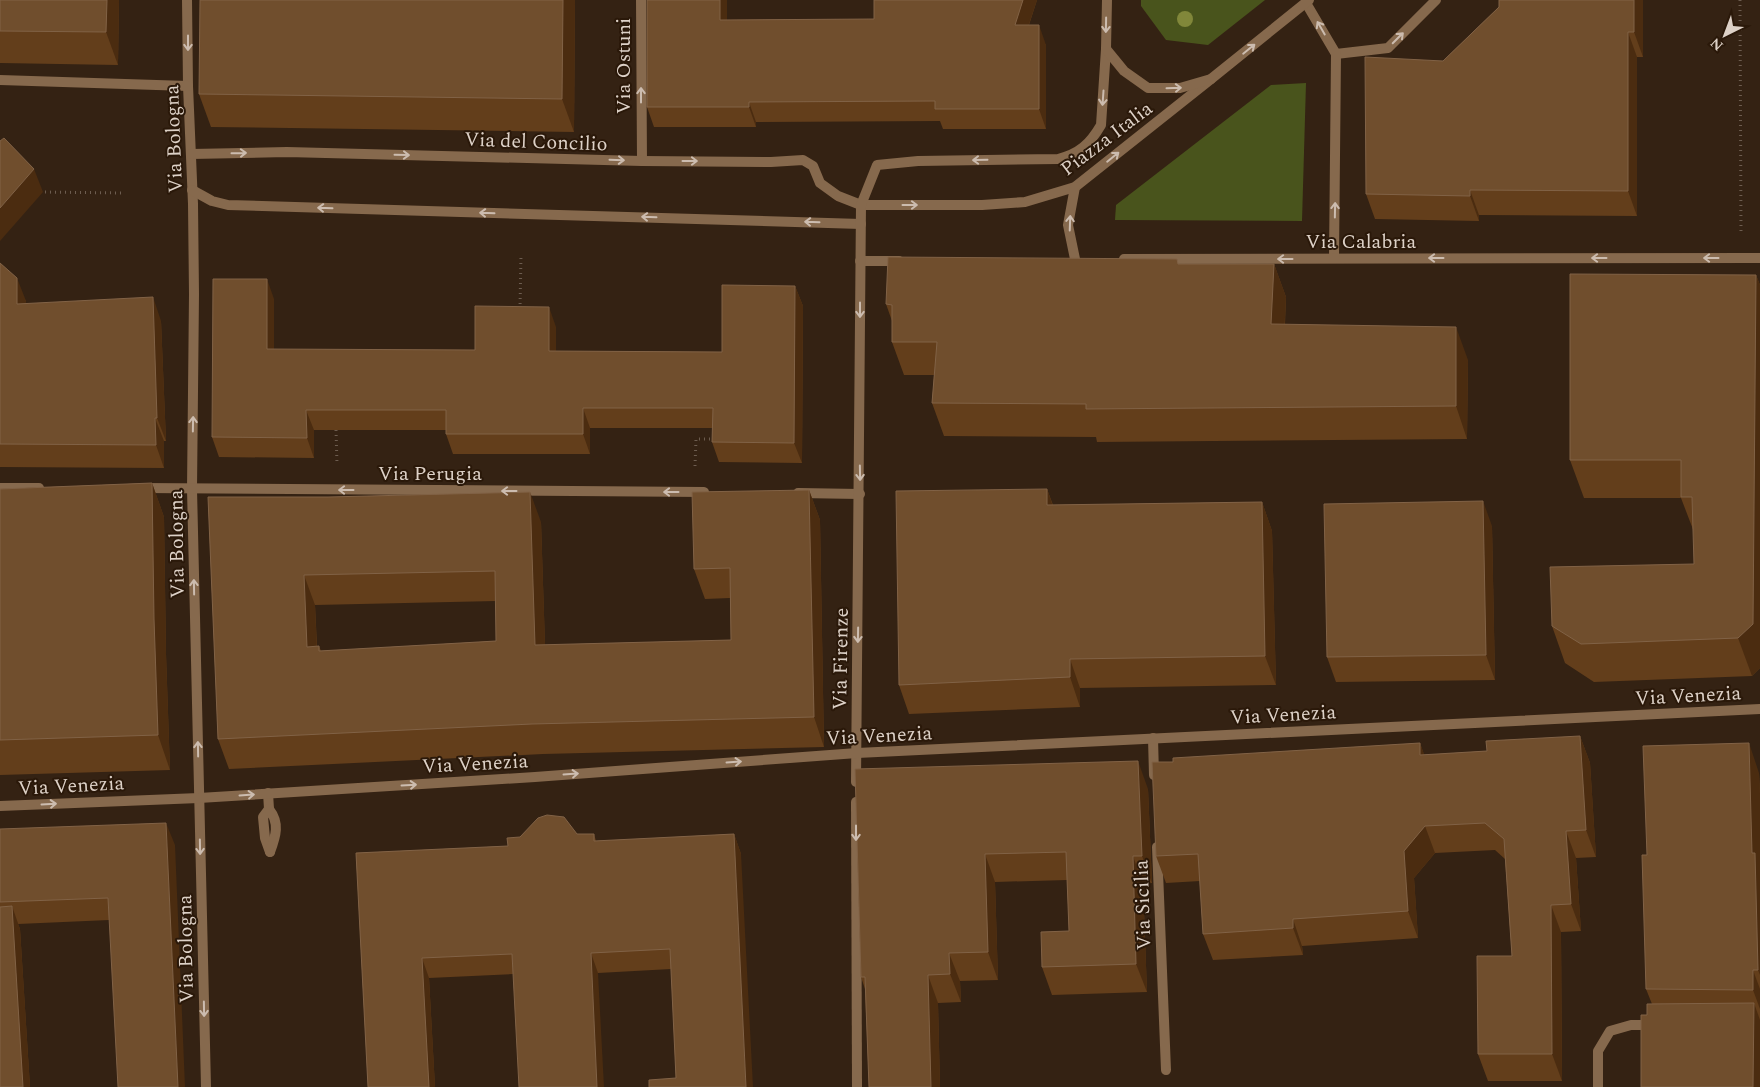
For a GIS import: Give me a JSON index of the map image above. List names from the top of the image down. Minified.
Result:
{"streets":{"street":["Via Ostuni","Piazza Italia","Via Bologna","Via del Concilio","Via Calabria","Via Perugia","Via Firenze","Via Venezia","Via Sicilia"]},"crossings":[["Via Ostuni","Via del Concilio"],["Piazza Italia","Via del Concilio"],["Via Bologna","Via del Concilio"],["Via Bologna","Via Perugia"],["Via Bologna","Via Venezia"],["Via Firenze","Via Venezia"]],"one_way":["Via Ostuni","Via Calabria","Via Perugia","Via Firenze","Via Venezia"],"north":"bottom left"}
